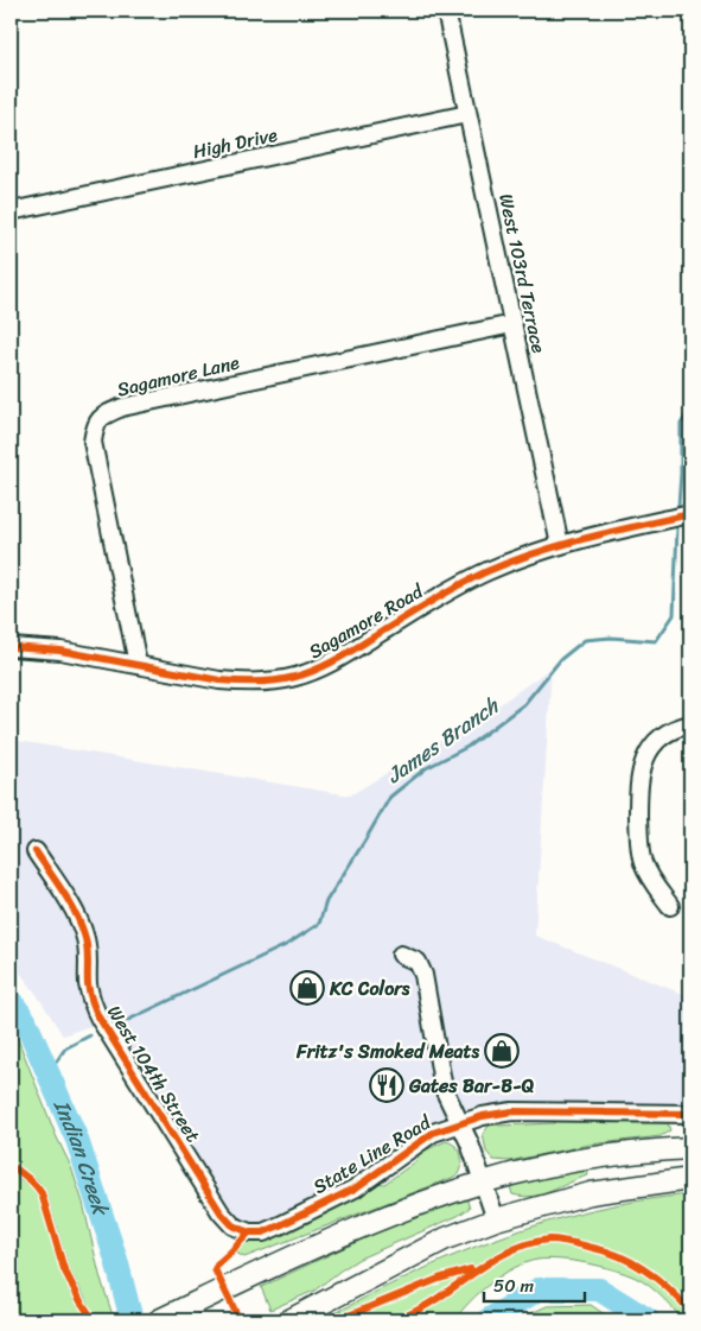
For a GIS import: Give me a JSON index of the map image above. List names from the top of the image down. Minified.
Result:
{"streets":{"street":["High Drive","West 103rd Terrace","Sagamore Lane","Sagamore Road","West 104th Street","State Line Road"]},"crossings":[["High Drive","West 103rd Terrace"],["West 103rd Terrace","Sagamore Lane"],["West 103rd Terrace","Sagamore Road"],["Sagamore Lane","Sagamore Road"],["West 104th Street","State Line Road"]],"water":["James Branch","Indian Creek"],"places":{"shop":["KC Colors","Fritz's Smoked Meats"],"restaurant":["Gates Bar-B-Q"]},"scale_bar":"50 m"}
